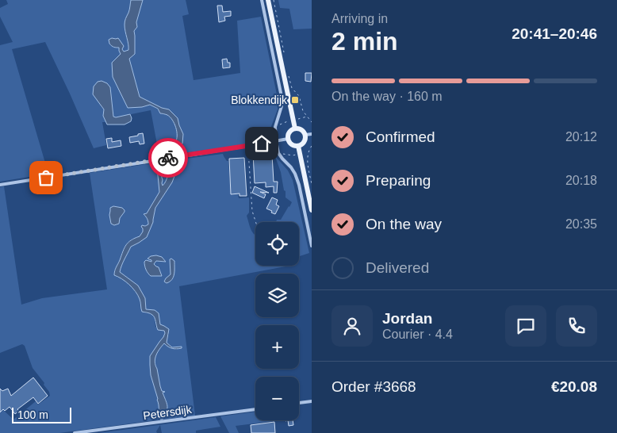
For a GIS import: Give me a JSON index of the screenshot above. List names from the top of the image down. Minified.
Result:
{"streets":{"street":["Petersdijk"]},"places":{"transit":["Blokkendijk"]},"scale_bar":"100 m","page":{"heading":["2 min","Arriving in","20:41–20:46"],"panel":["Jordan","Courier · 4.4","Order #3668","€20.08"],"bar":"On the way · 160 m","list":[["Confirmed","20:12"],["Preparing","20:18"],["On the way","20:35"],"Delivered"],"map_buttons":["+","−"],"scale":"100 m"}}
